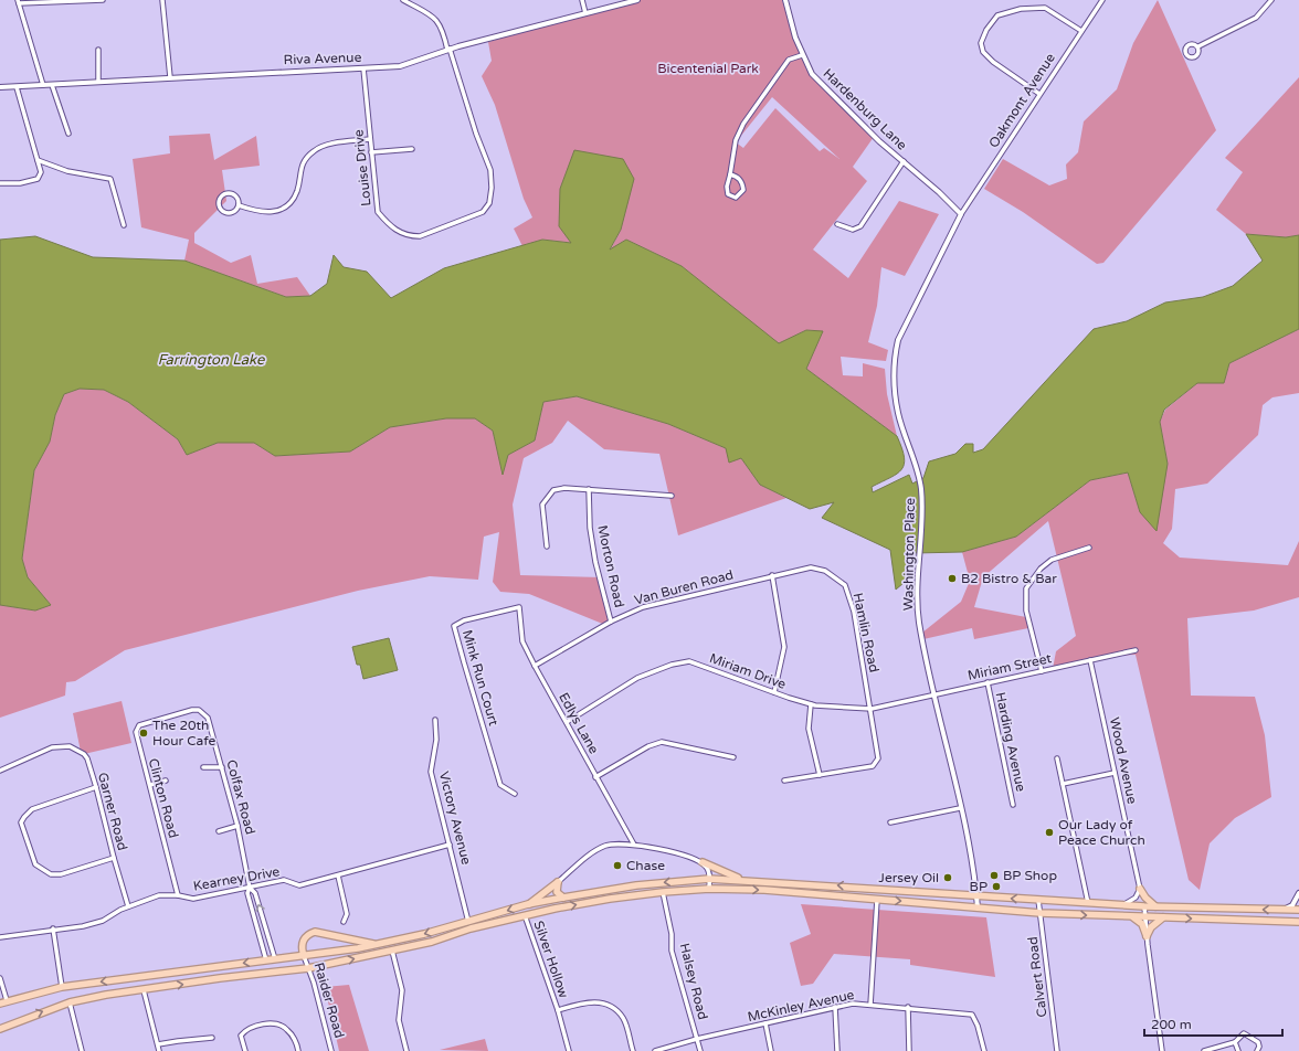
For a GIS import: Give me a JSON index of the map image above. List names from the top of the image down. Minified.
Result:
{"streets":{"street":["Riva Avenue","Oakmont Avenue","Hardenburg Lane","Louise Drive","Washington Place","Morton Road","Van Buren Road","Hamlin Road","Miriam Street","Miriam Drive","Mink Run Court","Edlys Lane","Harding Avenue","Wood Avenue","Colfax Road","Clinton Road","Garner Road","Victory Avenue","Kearney Drive","Silver Hollow","Calvert Road","Halsey Road","Raider Road","McKinley Avenue"]},"crossings":[["Riva Avenue","Louise Drive"],["Oakmont Avenue","Hardenburg Lane"],["Oakmont Avenue","Washington Place"],["Hardenburg Lane","Washington Place"],["Washington Place","Miriam Street"],["Washington Place","Miriam Drive"],["Morton Road","Van Buren Road"],["Van Buren Road","Hamlin Road"],["Van Buren Road","Edlys Lane"],["Hamlin Road","Miriam Drive"],["Miriam Street","Miriam Drive"],["Miriam Street","Harding Avenue"],["Miriam Street","Wood Avenue"],["Miriam Drive","Edlys Lane"],["Mink Run Court","Edlys Lane"],["Colfax Road","Clinton Road"],["Colfax Road","Kearney Drive"],["Clinton Road","Kearney Drive"],["Garner Road","Kearney Drive"],["Victory Avenue","Kearney Drive"],["Halsey Road","McKinley Avenue"]],"water":["Farrington Lake"],"parks":["Bicentenial Park"],"places":["B2 Bistro & Bar","The 20th Hour Cafe","Our Lady of Peace Church","Chase","BP Shop","Jersey Oil","BP"],"scale_bar":"200 m"}
